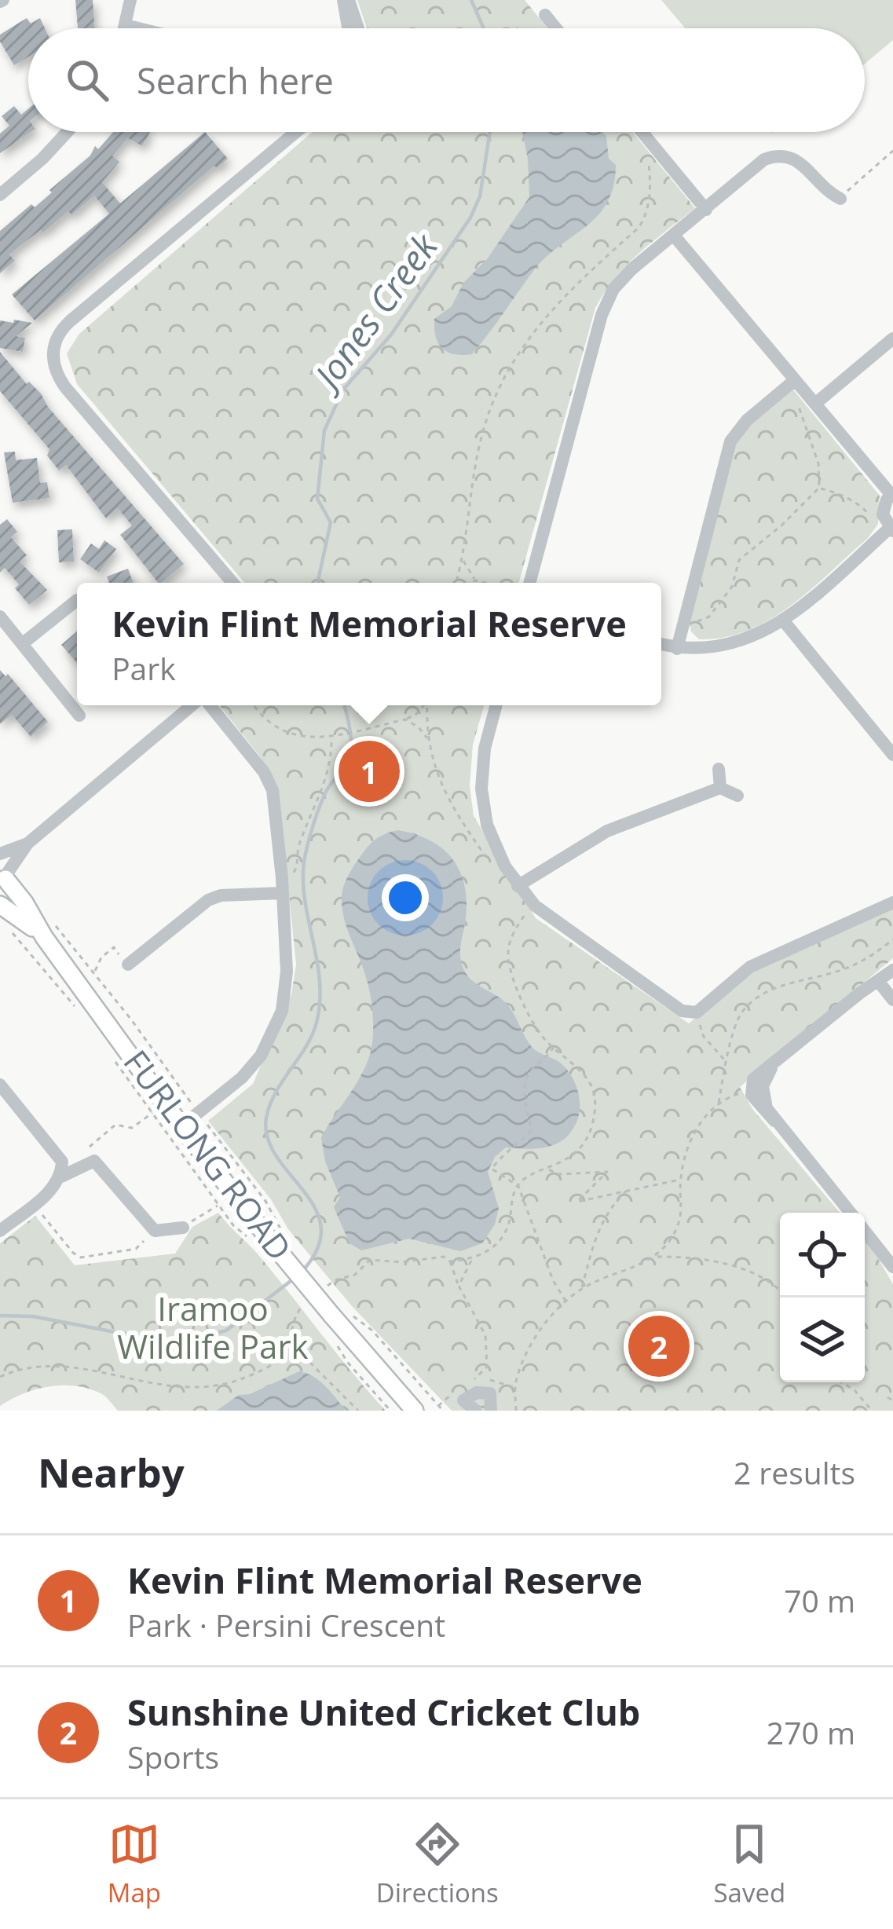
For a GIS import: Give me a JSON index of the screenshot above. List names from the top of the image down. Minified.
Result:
{"streets":{"main road":["FURLONG ROAD"]},"water":["Jones Creek"],"parks":["Iramoo Wildlife Park"],"page":{"search":"Search here","popup":["Kevin Flint Memorial Reserve","Park"],"pins":["1","2"],"heading":["Nearby","2 results"],"list":[{"mark":"1","name":"Kevin Flint Memorial Reserve","note":"Park · Persini Crescent","value":"70 m"},{"mark":"2","name":"Sunshine United Cricket Club","note":"Sports","value":"270 m"}],"nav":["Map","Directions","Saved"]}}
